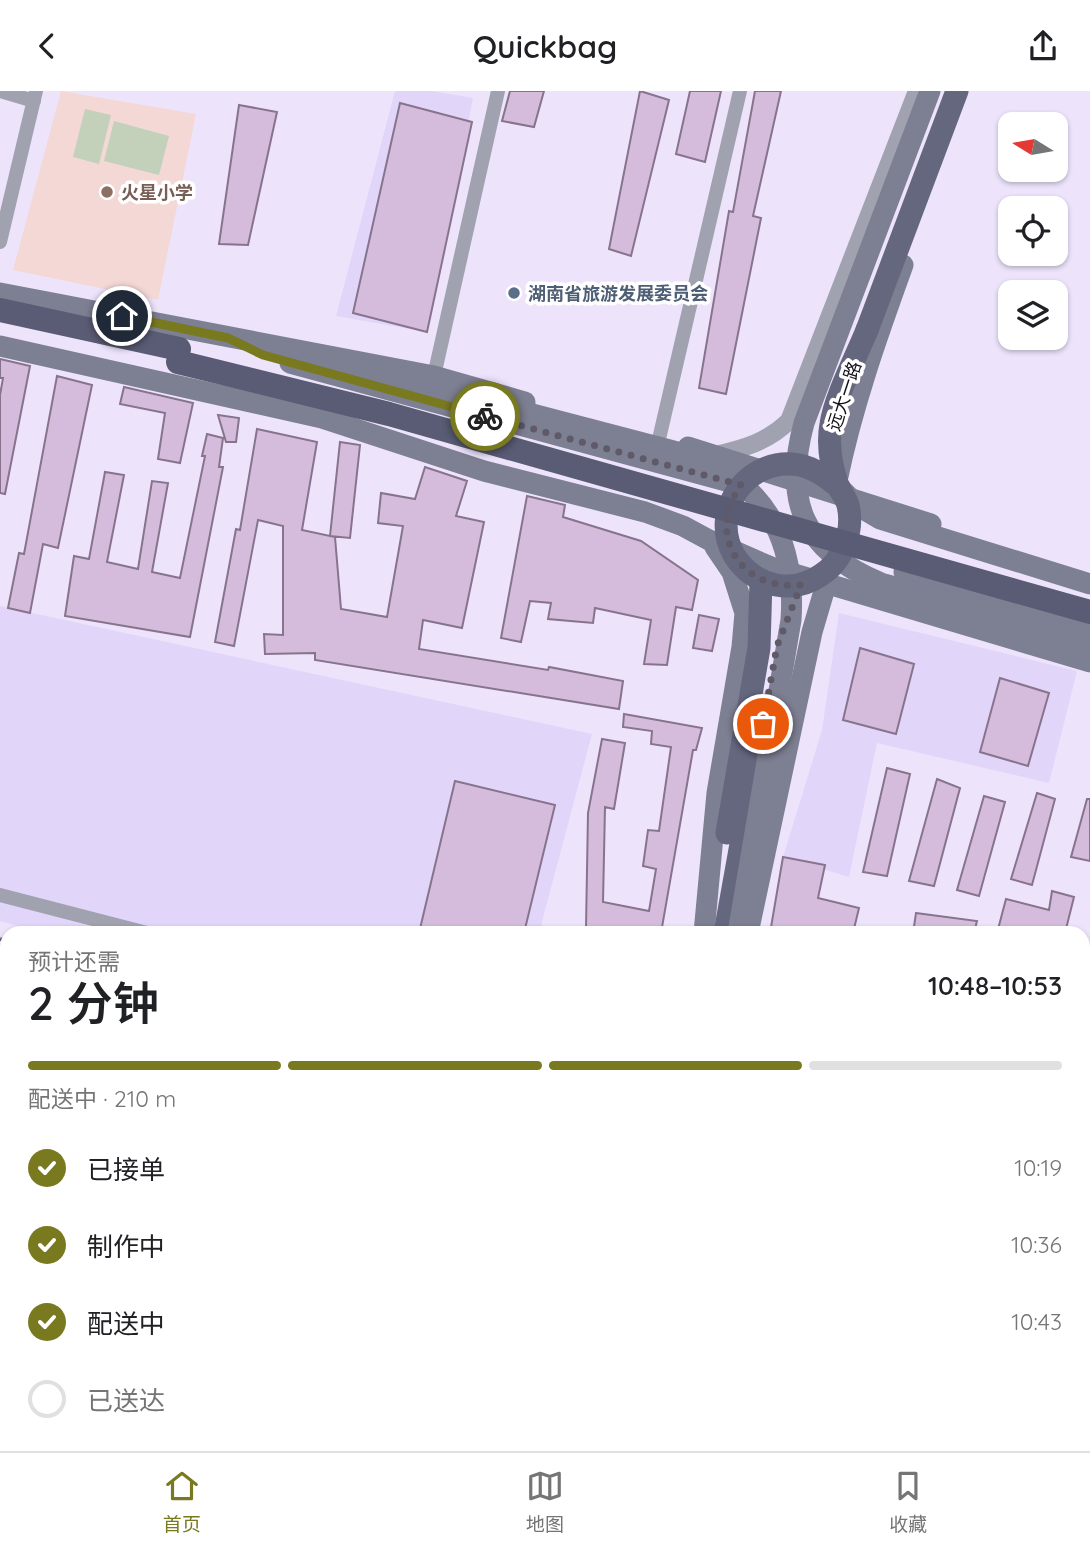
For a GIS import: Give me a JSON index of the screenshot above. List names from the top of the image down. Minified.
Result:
{"streets":{"main road":["远大一路"]},"places":["火星小学","湖南省旅游发展委员会"],"north":"left","page":{"header":"Quickbag","heading":["2 分钟","预计还需","10:48–10:53"],"bar":"配送中 · 210 m","list":[["已接单","10:19"],["制作中","10:36"],["配送中","10:43"],"已送达"],"tabs":["首页","地图","收藏"]}}
